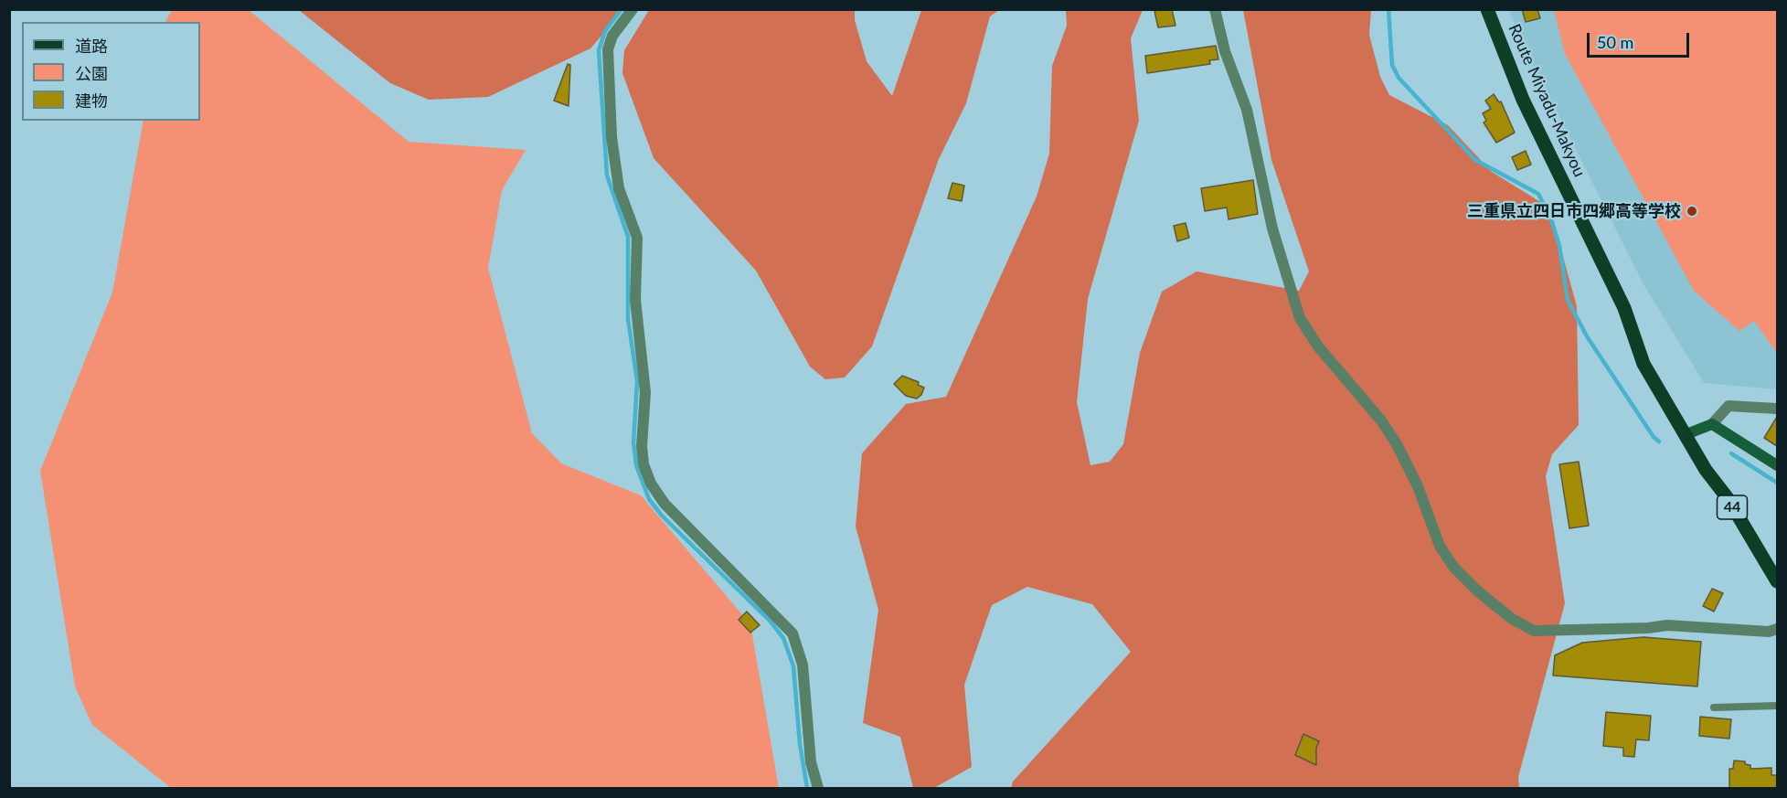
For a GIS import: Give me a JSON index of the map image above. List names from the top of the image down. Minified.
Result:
{"streets":{"main road":["Route Miyadu-Makyou","44"]},"places":["三重県立四日市四郷高等学校"],"legend":["道路","公園","建物"],"scale_bar":"50 m"}
